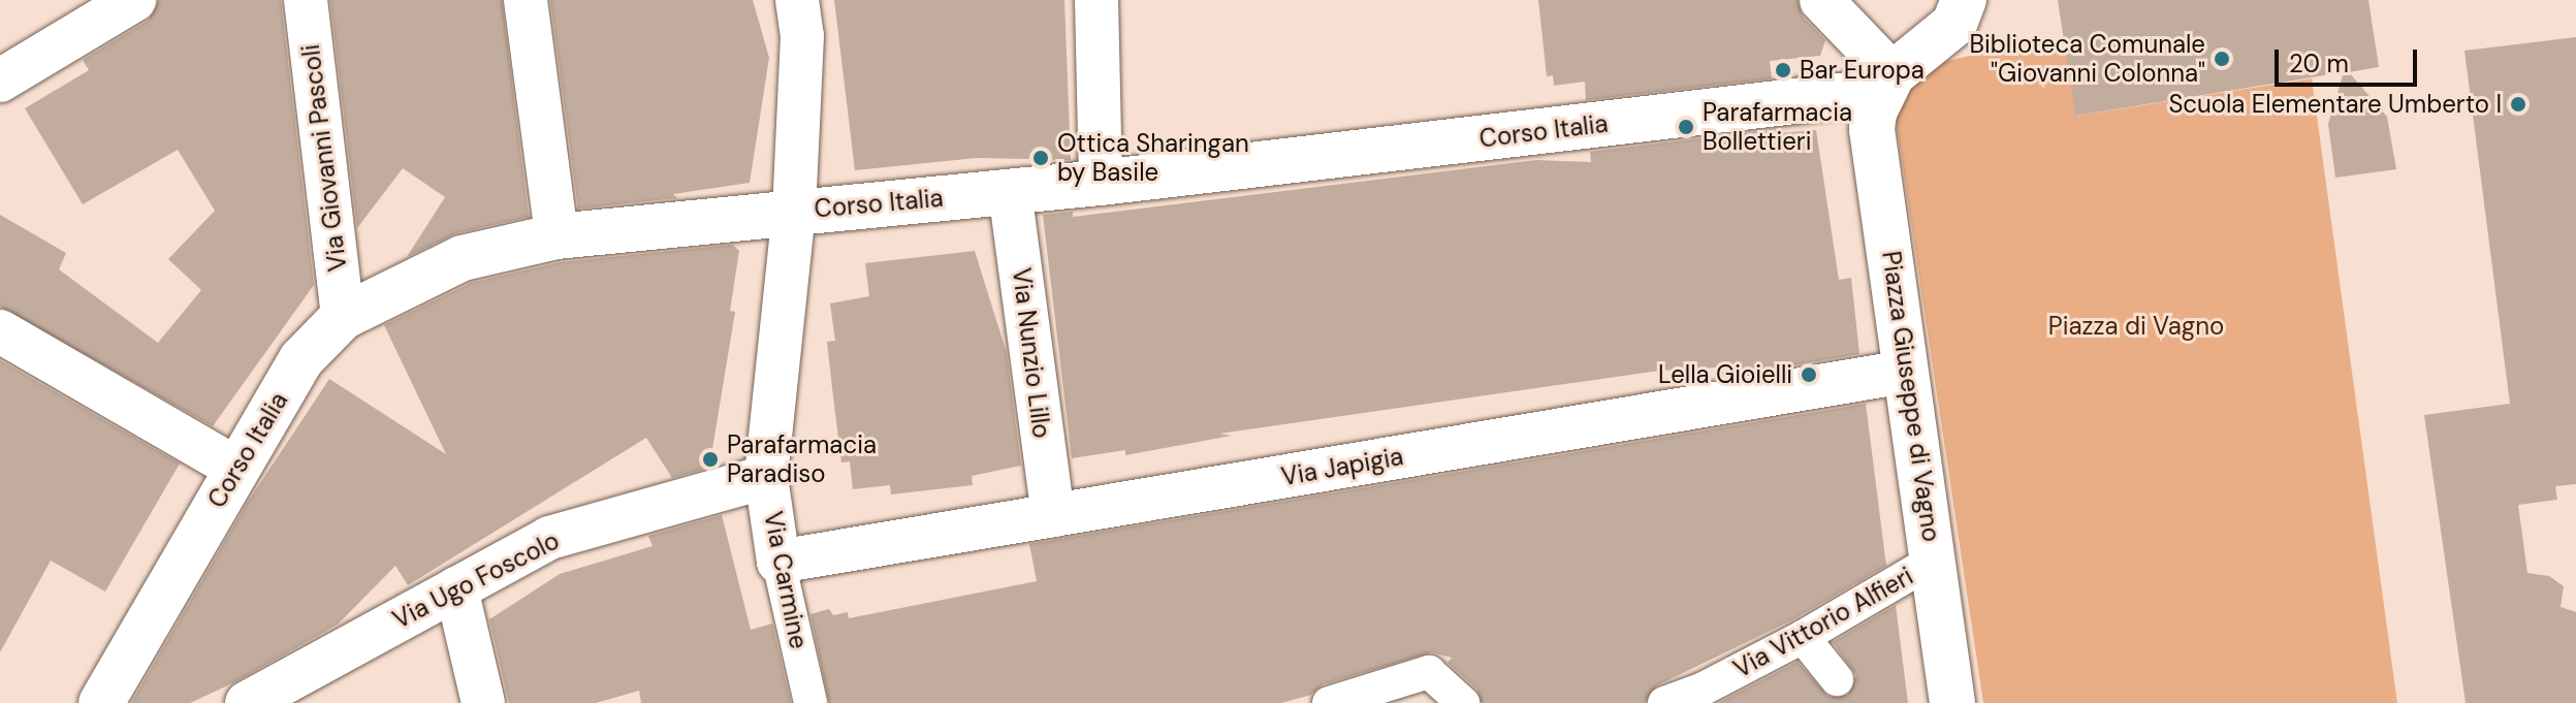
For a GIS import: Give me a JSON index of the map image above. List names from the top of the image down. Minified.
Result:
{"streets":{"main road":["Corso Italia","Piazza Giuseppe di Vagno"],"street":["Via Giovanni Pascoli","Via Nunzio Lillo","Via Japigia","Via Ugo Foscolo","Via Carmine","Via Vittorio Alfieri"]},"crossings":[["Corso Italia","Via Giovanni Pascoli"],["Corso Italia","Via Nunzio Lillo"],["Corso Italia","Piazza Giuseppe di Vagno"],["Corso Italia","Via Carmine"],["Via Nunzio Lillo","Via Japigia"],["Piazza Giuseppe di Vagno","Via Japigia"],["Piazza Giuseppe di Vagno","Via Vittorio Alfieri"],["Via Japigia","Via Carmine"],["Via Ugo Foscolo","Via Carmine"]],"parks":["Piazza di Vagno"],"places":["Biblioteca Comunale \"Giovanni Colonna\"","Bar Europa","Scuola Elementare Umberto I","Parafarmacia Bollettieri","Ottica Sharingan by Basile","Lella Gioielli","Parafarmacia Paradiso"],"scale_bar":"20 m"}
